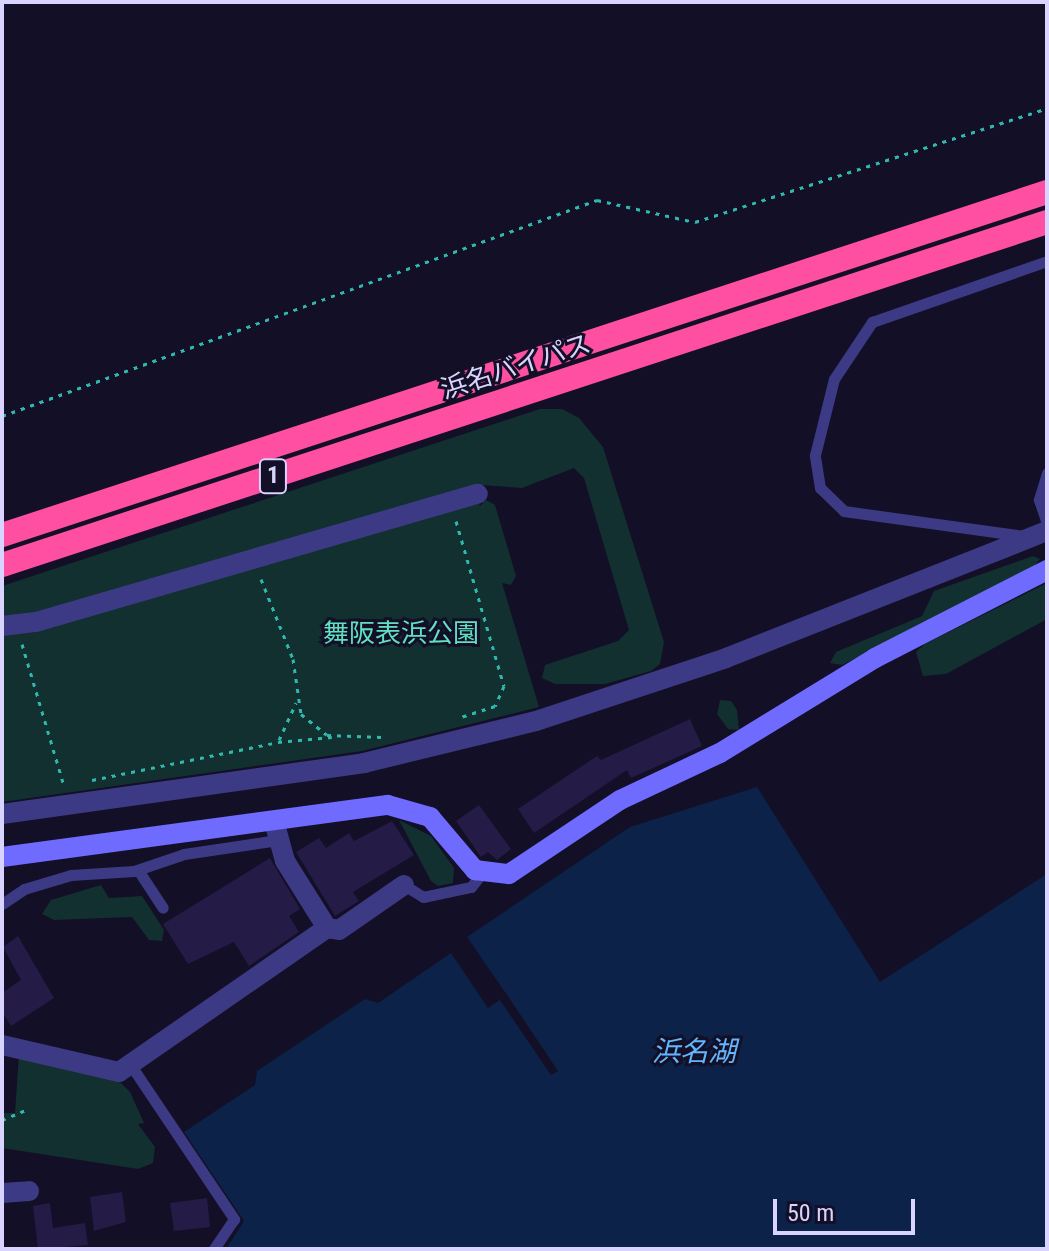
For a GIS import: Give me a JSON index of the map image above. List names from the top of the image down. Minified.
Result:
{"streets":{"highway":["浜名バイパス","1"]},"water":["浜名湖"],"parks":["舞阪表浜公園"],"scale_bar":"50 m"}
